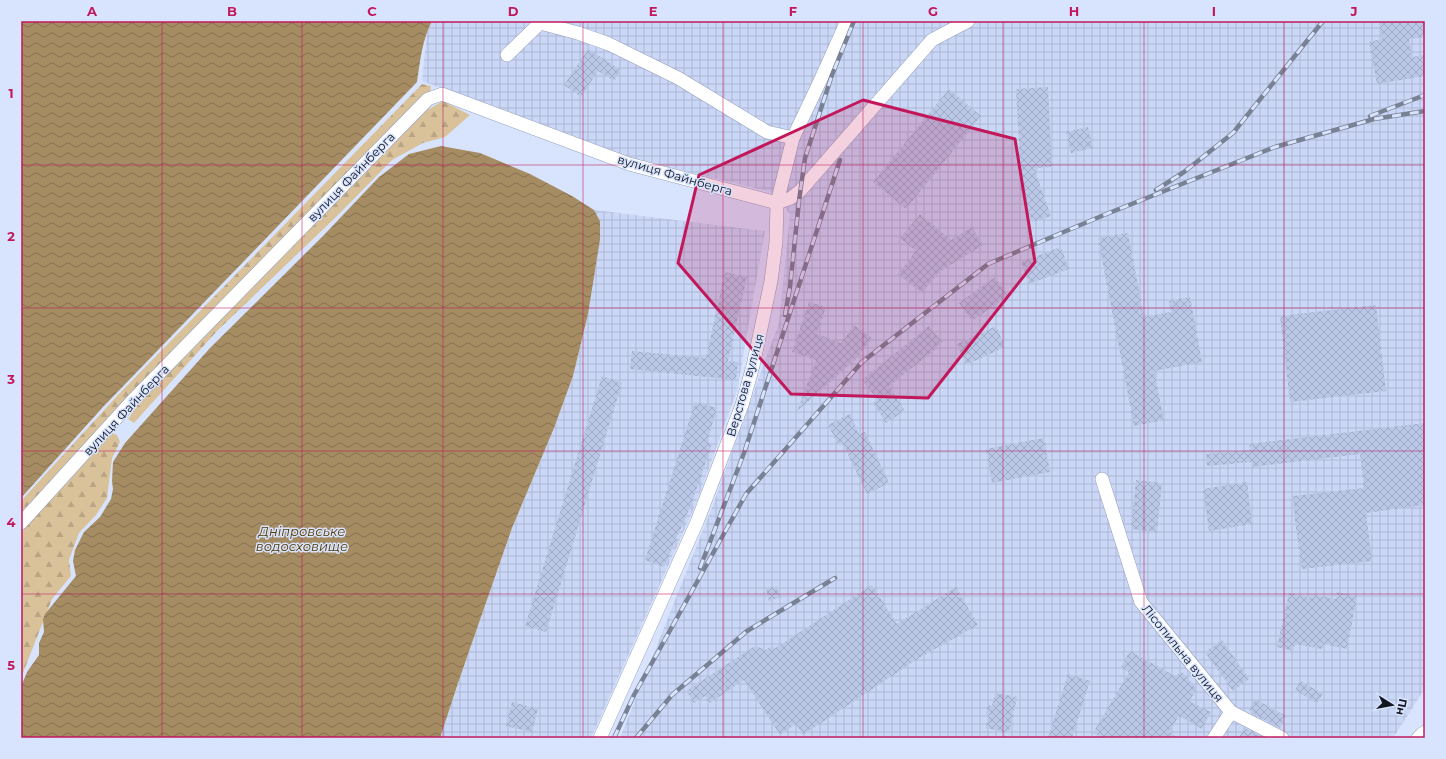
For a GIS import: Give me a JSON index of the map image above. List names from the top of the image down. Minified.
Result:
{"streets":{"street":["вулиця Файнберга","Верстова вулиця","Лісопильна вулиця"]},"crossings":[["вулиця Файнберга","Верстова вулиця"]],"water":["Дніпровське водосховище"],"north":"right","grid":{"columns":["A","B","C","D","E","F","G","H","I","J"],"rows":["1","2","3","4","5"]}}
